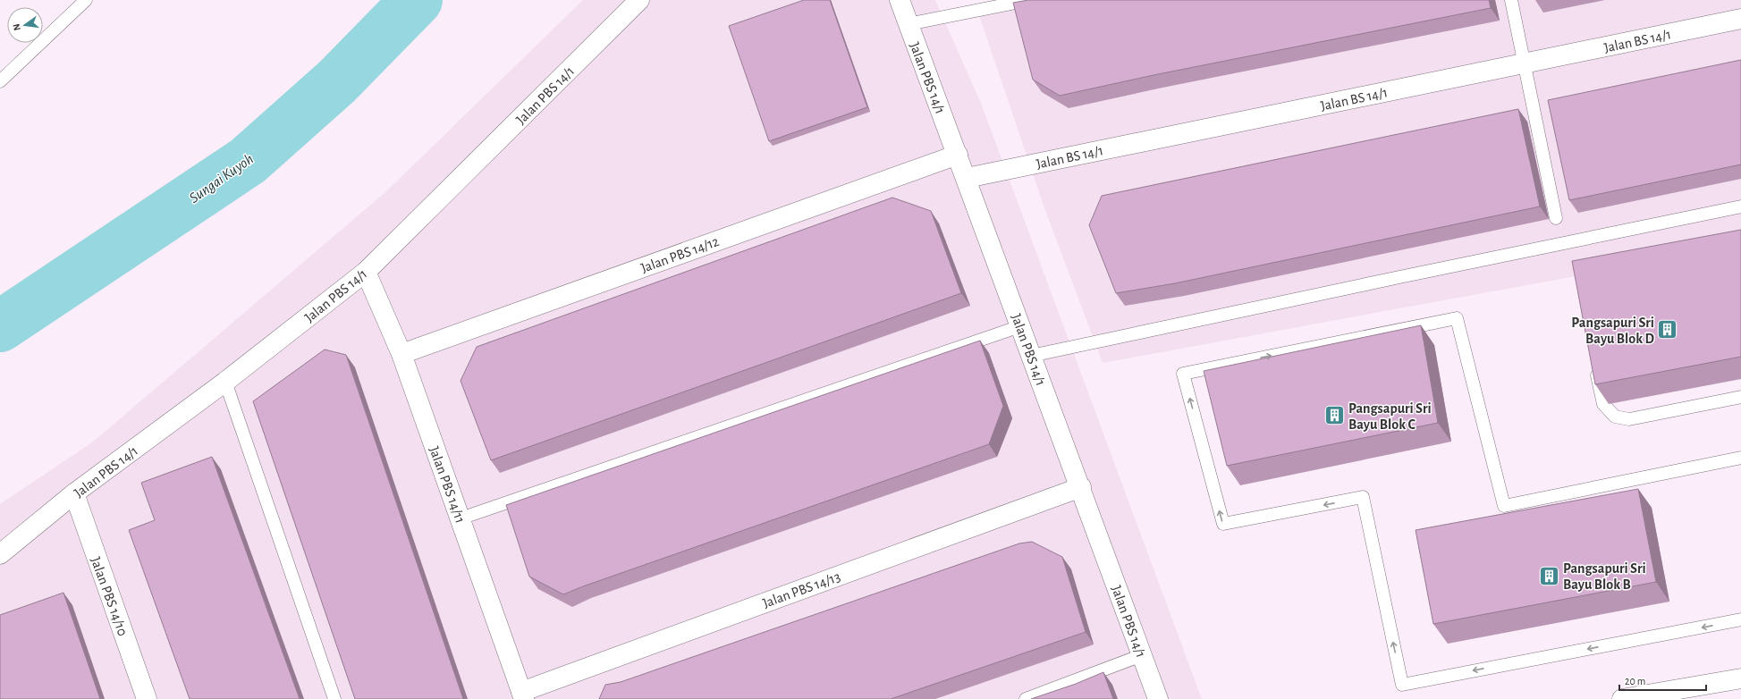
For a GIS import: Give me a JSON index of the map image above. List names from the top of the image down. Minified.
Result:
{"streets":{"street":["Jalan BS 14/1","Jalan PBS 14/1","Jalan PBS 14/12","Jalan PBS 14/11","Jalan PBS 14/13","Jalan PBS 14/10"]},"crossings":[["Jalan BS 14/1","Jalan PBS 14/1"],["Jalan PBS 14/1","Jalan PBS 14/12"],["Jalan PBS 14/1","Jalan PBS 14/11"],["Jalan PBS 14/1","Jalan PBS 14/13"],["Jalan PBS 14/1","Jalan PBS 14/10"],["Jalan PBS 14/12","Jalan PBS 14/11"],["Jalan PBS 14/11","Jalan PBS 14/13"]],"water":["Sungai Kuyoh"],"places":{"building":["Pangsapuri Sri Bayu Blok D","Pangsapuri Sri Bayu Blok C","Pangsapuri Sri Bayu Blok B"]},"scale_bar":"20 m","north":"left"}
